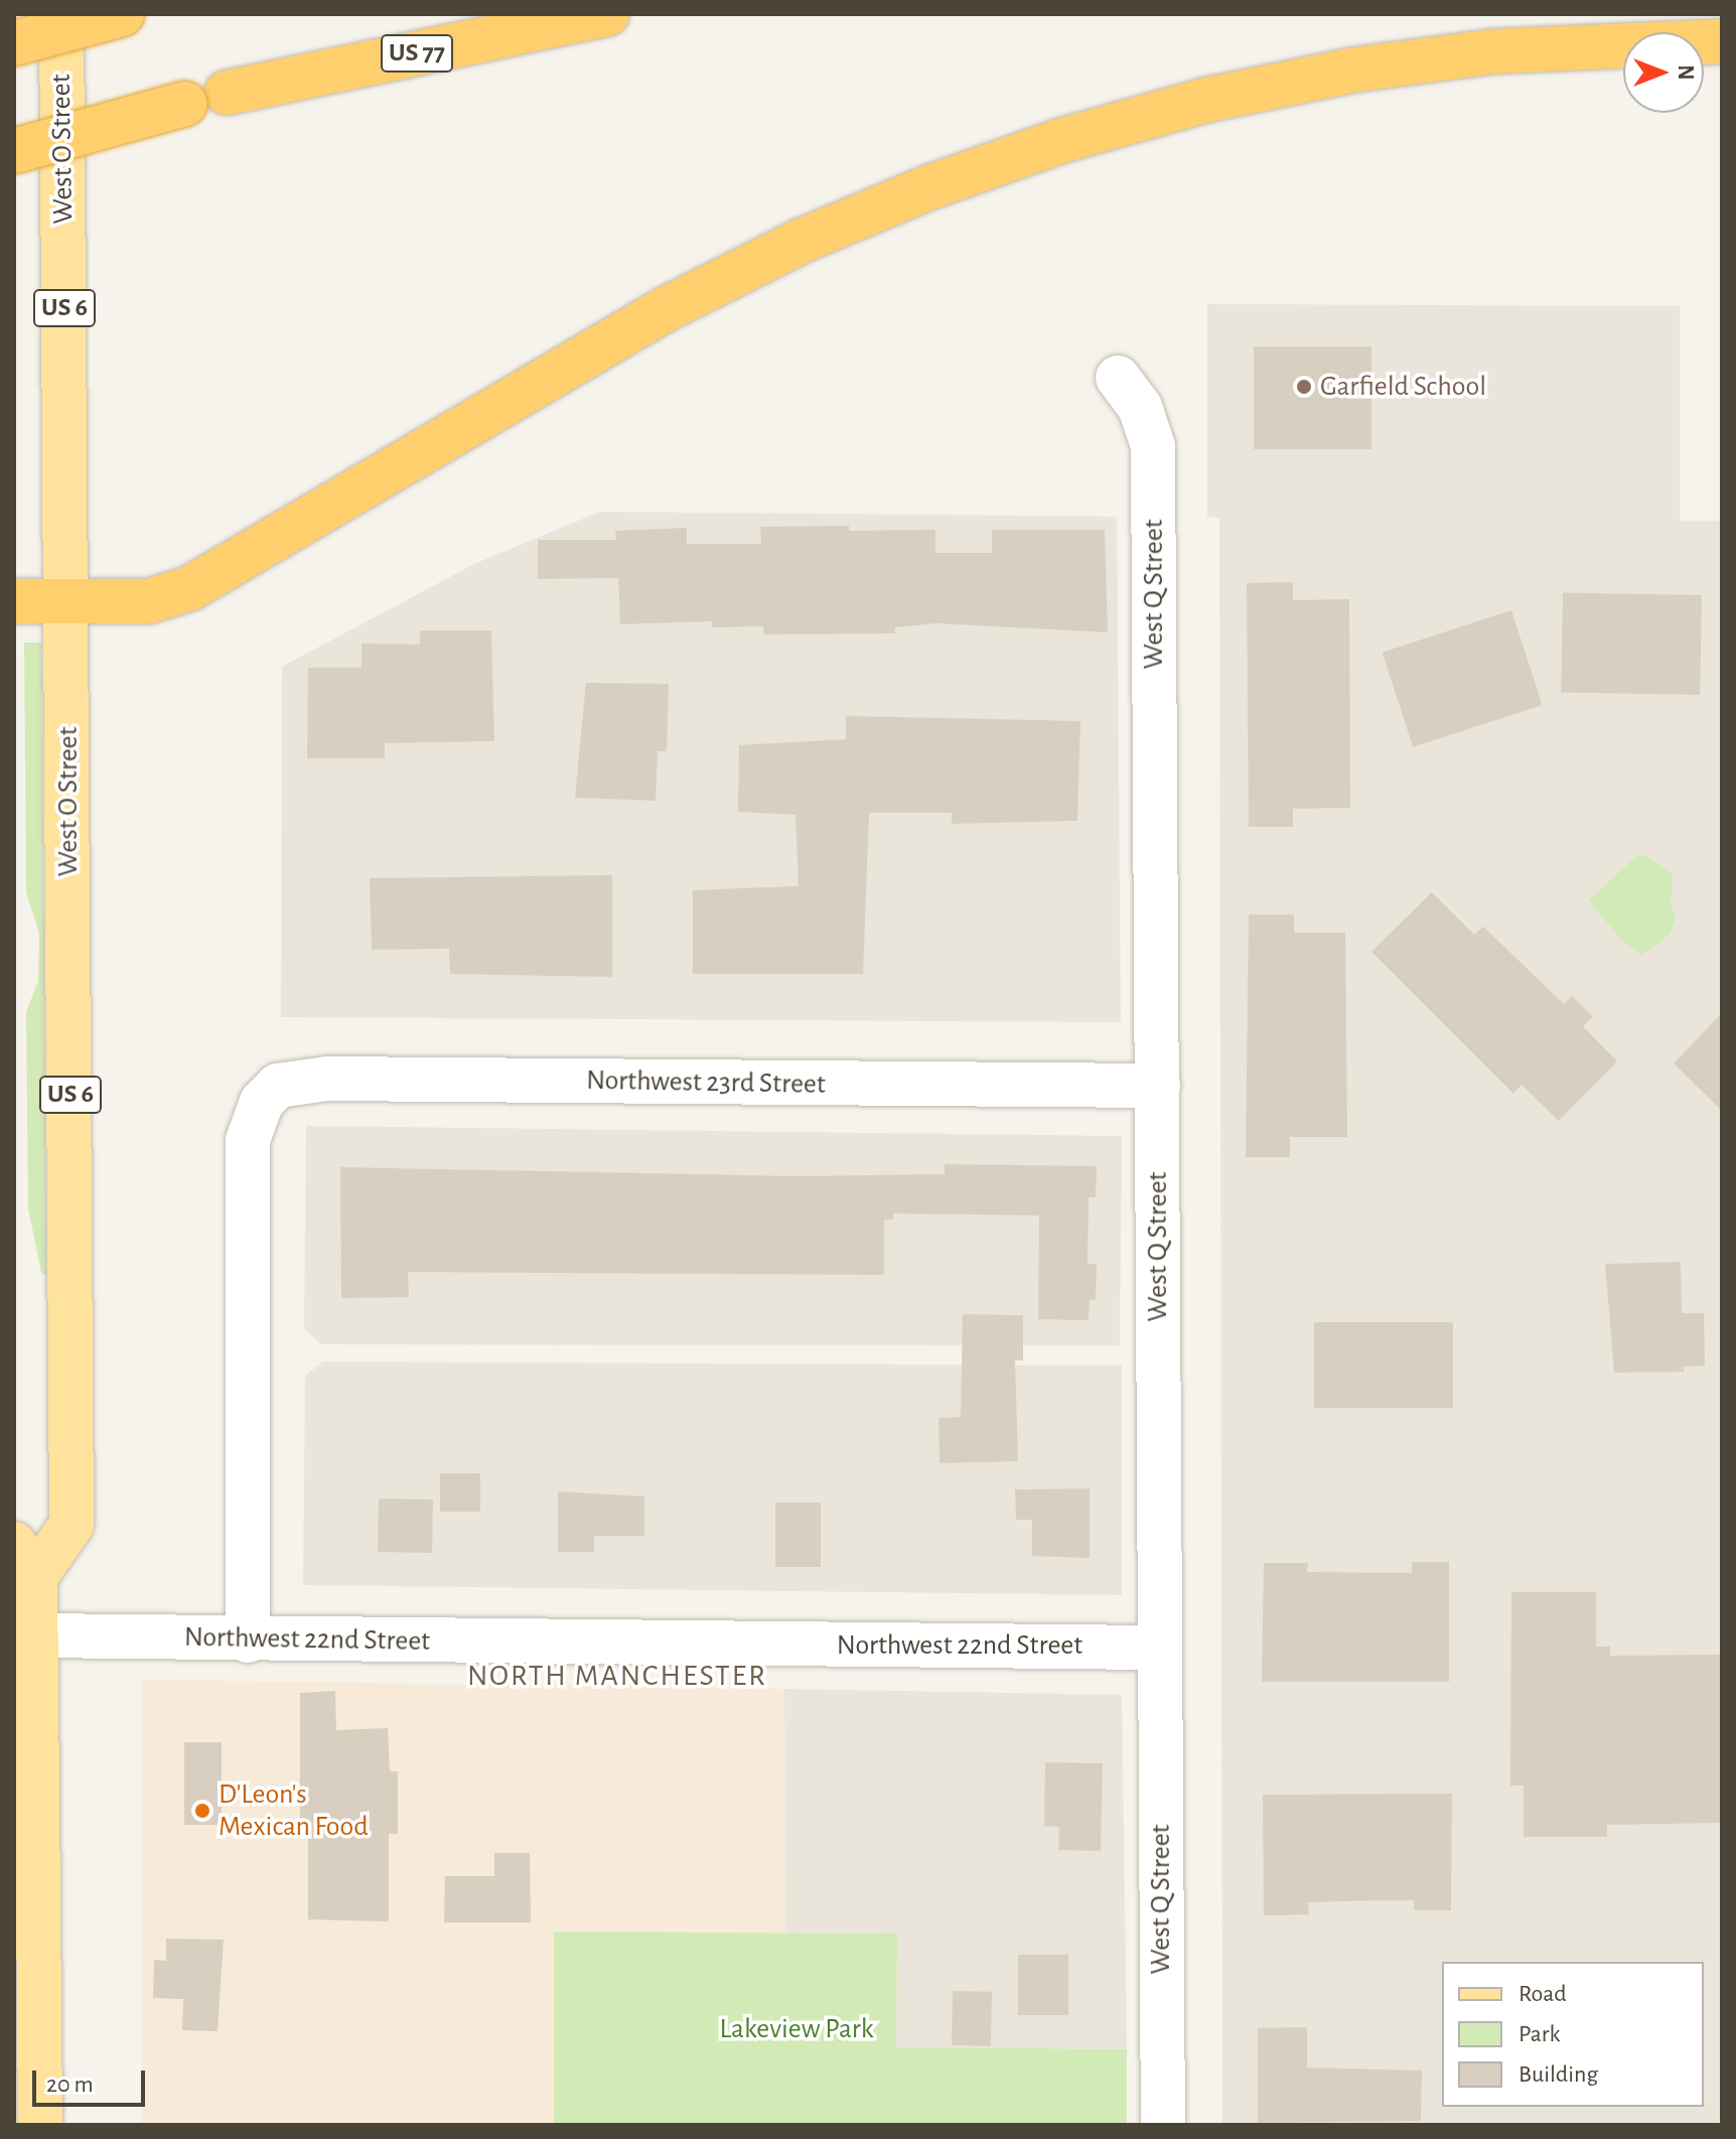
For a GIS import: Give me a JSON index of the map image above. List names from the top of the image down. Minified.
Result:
{"streets":{"highway":["US 77"],"main road":["West O Street","US 6"],"street":["West Q Street","Northwest 23rd Street","Northwest 22nd Street"]},"crossings":[["West O Street","Northwest 22nd Street"],["West Q Street","Northwest 23rd Street"],["West Q Street","Northwest 22nd Street"],["Northwest 23rd Street","Northwest 22nd Street"]],"districts":["NORTH MANCHESTER"],"parks":["Lakeview Park"],"places":["Garfield School","D'Leon's Mexican Food"],"legend":["Road","Park","Building"],"scale_bar":"20 m","north":"right"}
